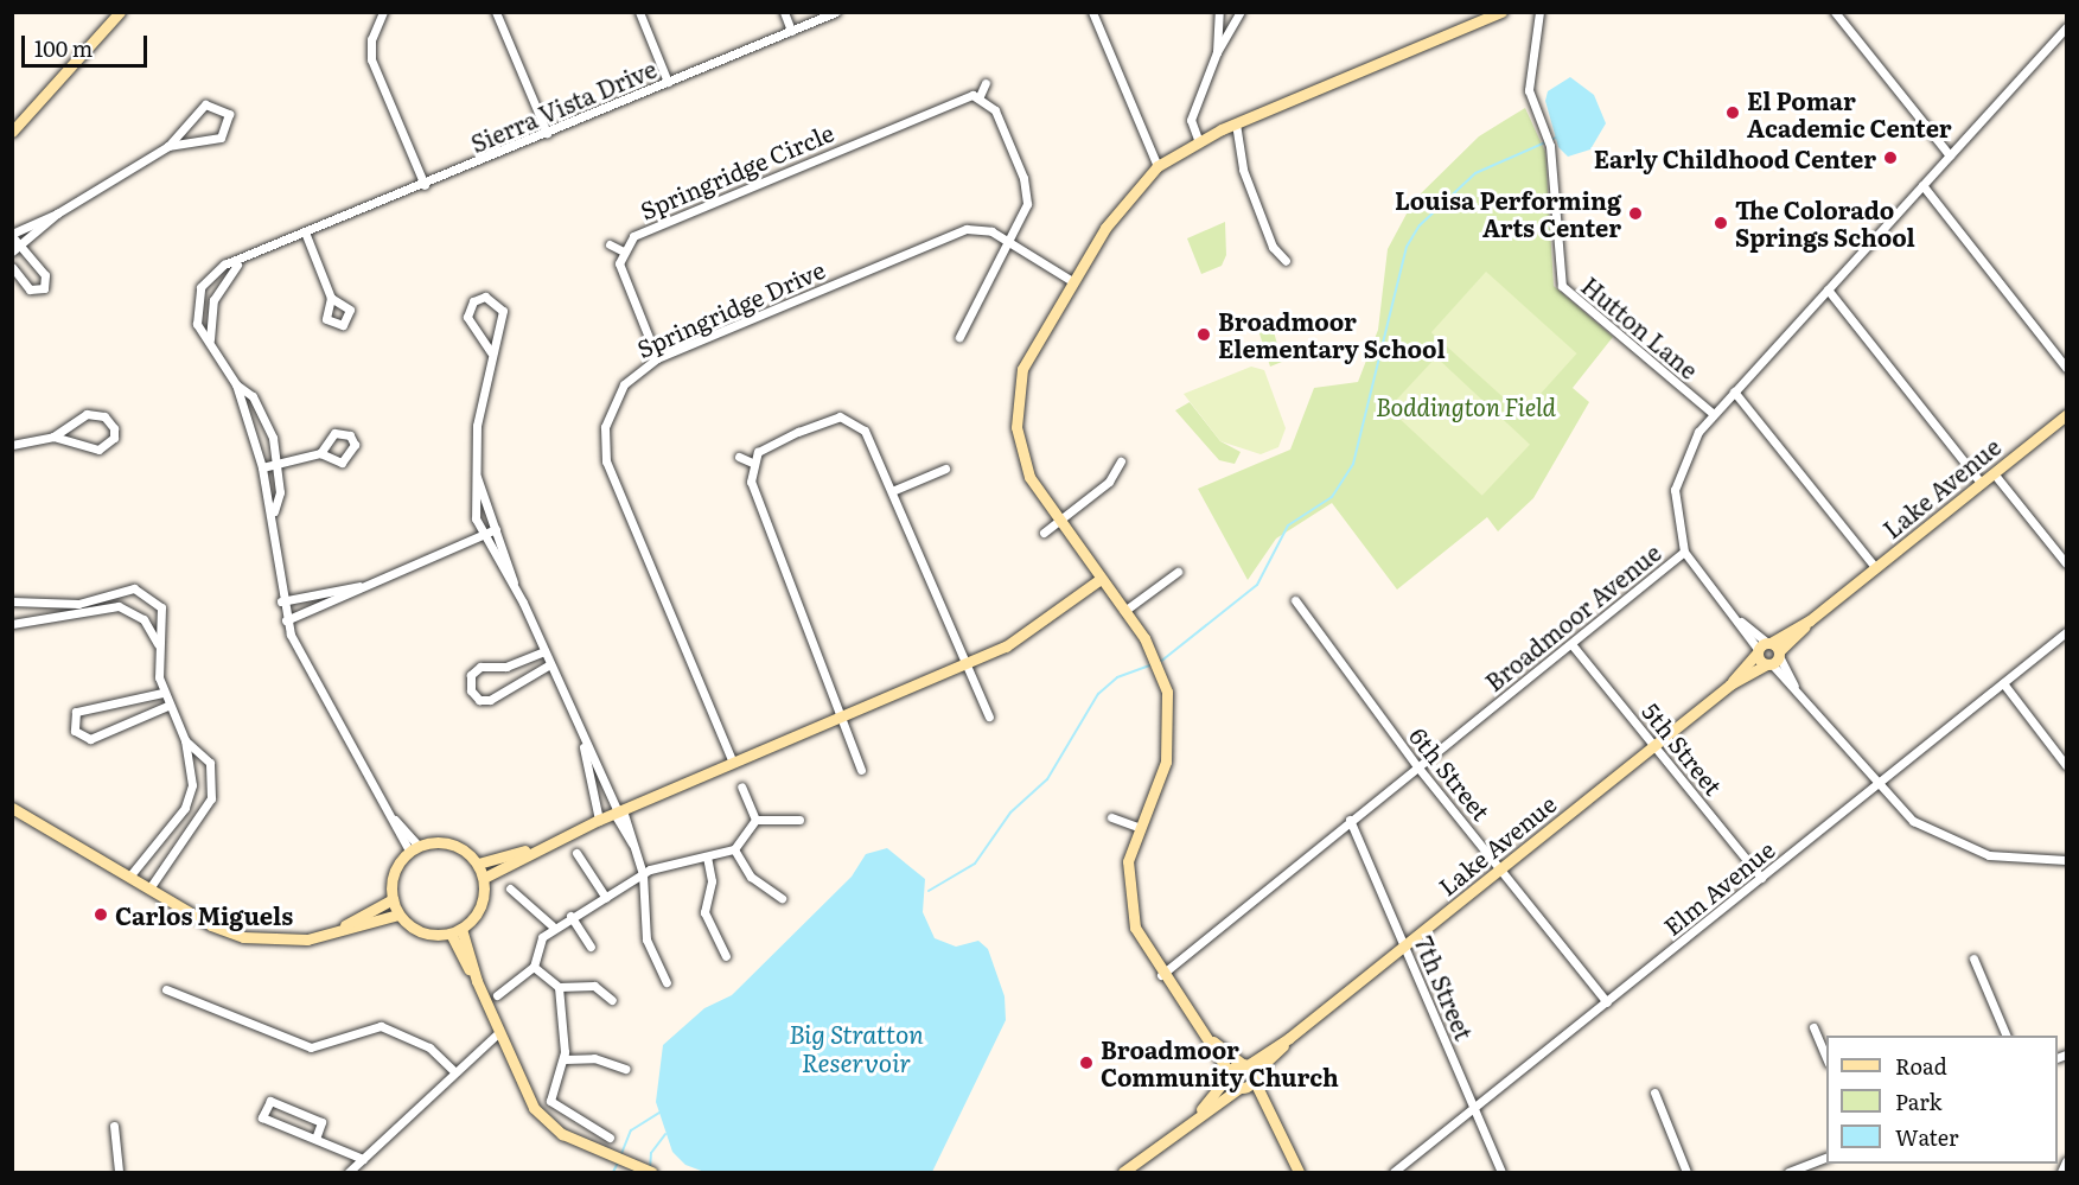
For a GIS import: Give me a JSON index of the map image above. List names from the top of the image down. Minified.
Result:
{"streets":{"street":["Sierra Vista Drive","Springridge Circle","Springridge Drive","Hutton Lane","Lake Avenue","Broadmoor Avenue","5th Street","6th Street","Elm Avenue","7th Street"]},"crossings":[["Hutton Lane","Broadmoor Avenue"],["Lake Avenue","5th Street"],["Lake Avenue","6th Street"],["Lake Avenue","7th Street"],["Broadmoor Avenue","5th Street"],["Broadmoor Avenue","6th Street"],["Broadmoor Avenue","7th Street"],["5th Street","Elm Avenue"],["6th Street","Elm Avenue"],["Elm Avenue","7th Street"]],"water":["Big Stratton Reservoir"],"parks":["Boddington Field"],"places":["El Pomar Academic Center","Early Childhood Center","Louisa Performing Arts Center","The Colorado Springs School","Broadmoor Elementary School","Carlos Miguels","Broadmoor Community Church"],"legend":["Road","Park","Water"],"scale_bar":"100 m"}
